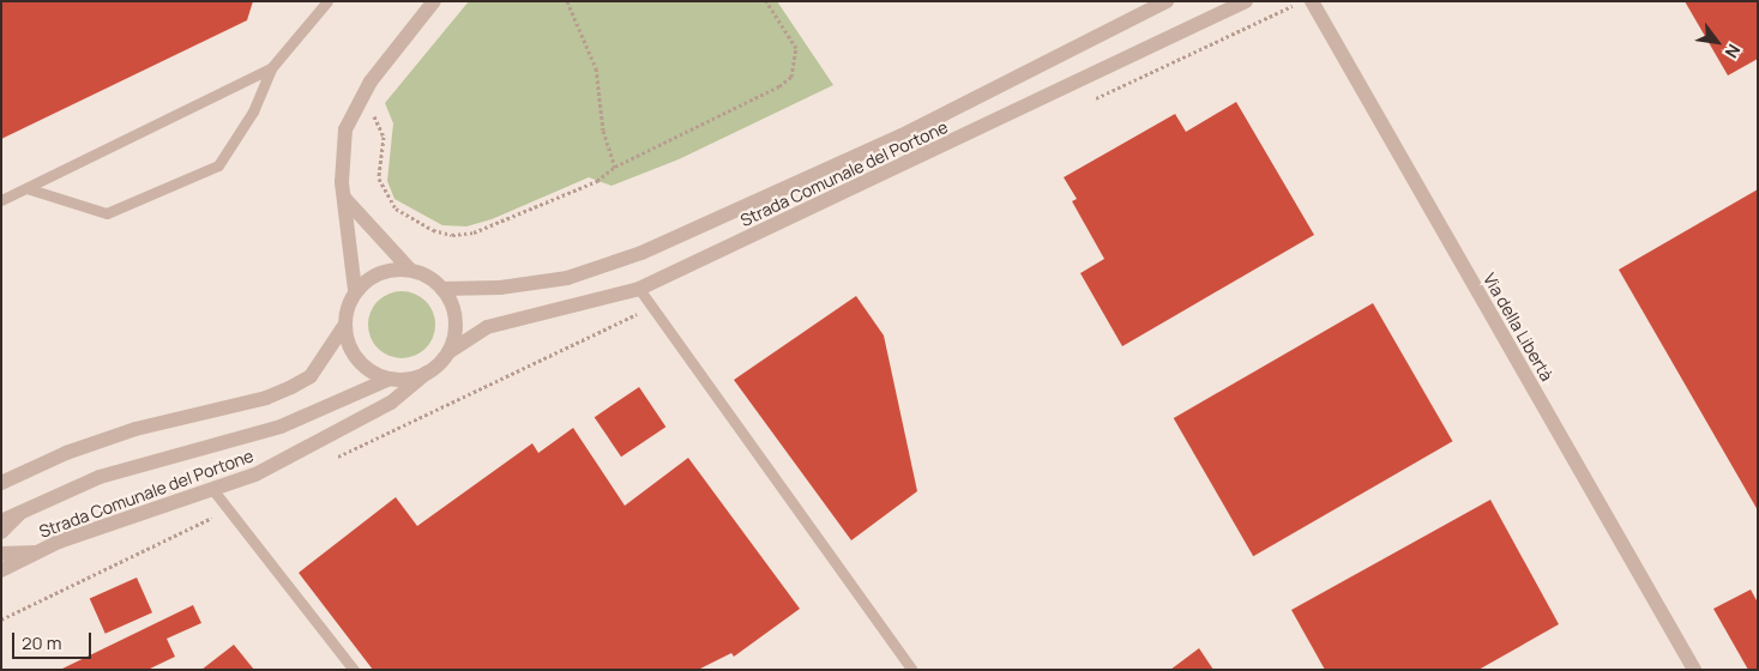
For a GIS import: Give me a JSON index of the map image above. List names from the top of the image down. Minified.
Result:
{"streets":{"street":["Strada Comunale del Portone","Via della Libertà"]},"scale_bar":"20 m","north":"bottom right"}
